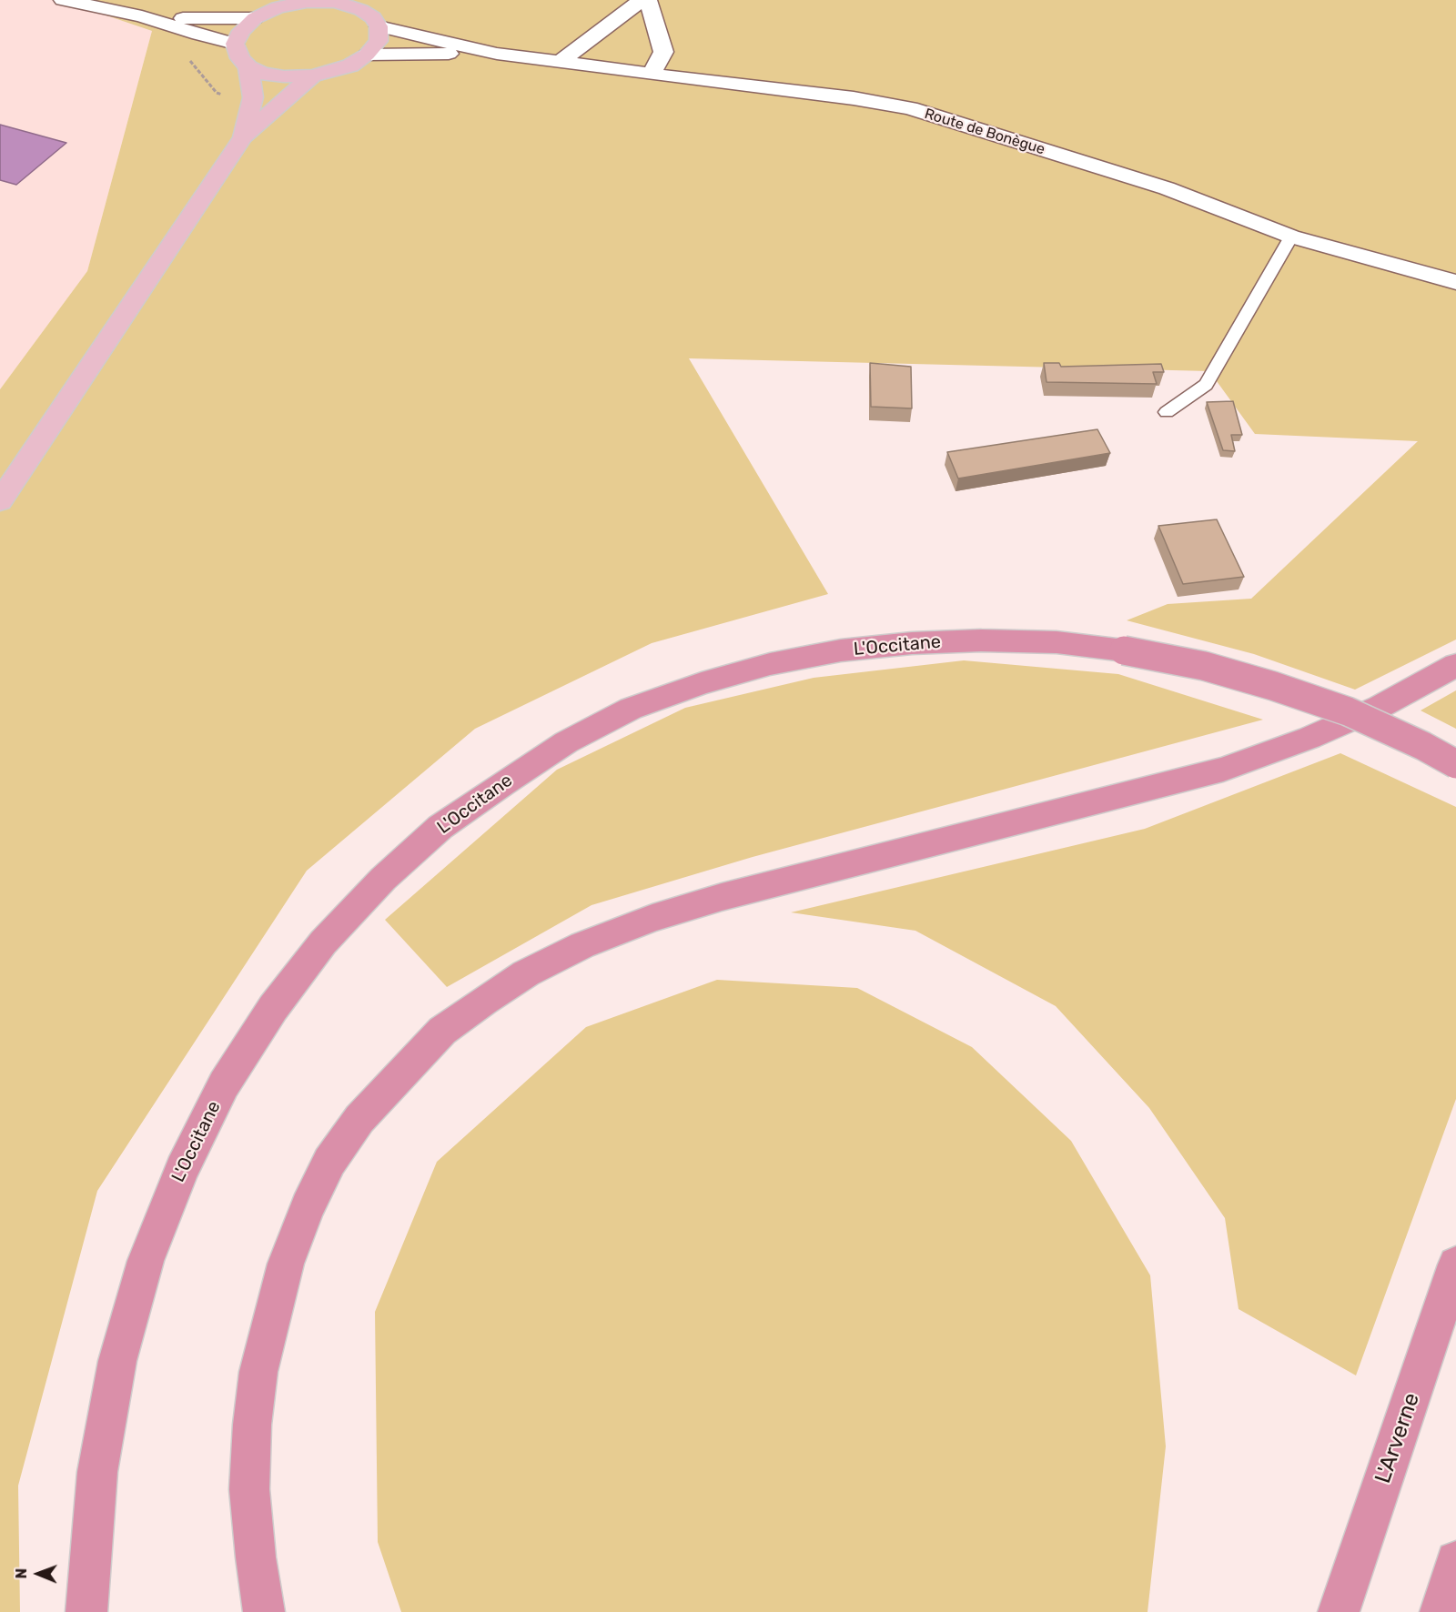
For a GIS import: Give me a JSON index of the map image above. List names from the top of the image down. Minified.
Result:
{"streets":{"highway":["L'Occitane","L'Arverne"],"street":["Route de Bonègue"]},"north":"left"}
